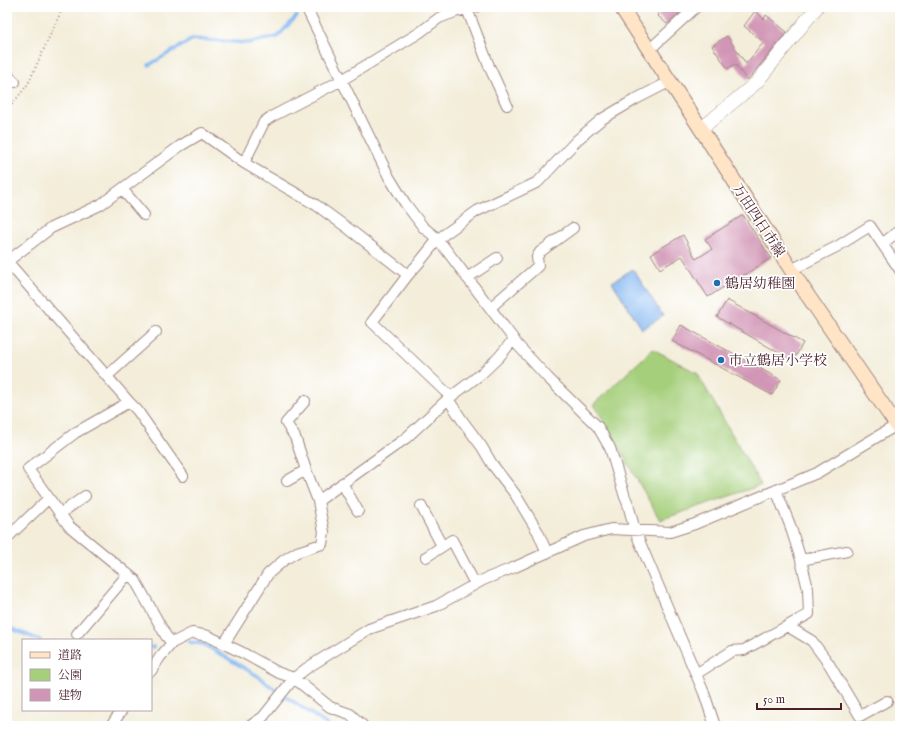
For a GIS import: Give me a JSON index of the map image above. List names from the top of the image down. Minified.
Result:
{"streets":{"main road":["万田四日市線"]},"places":["鶴居幼稚園","市立鶴居小学校"],"legend":["道路","公園","建物"],"scale_bar":"50 m"}
